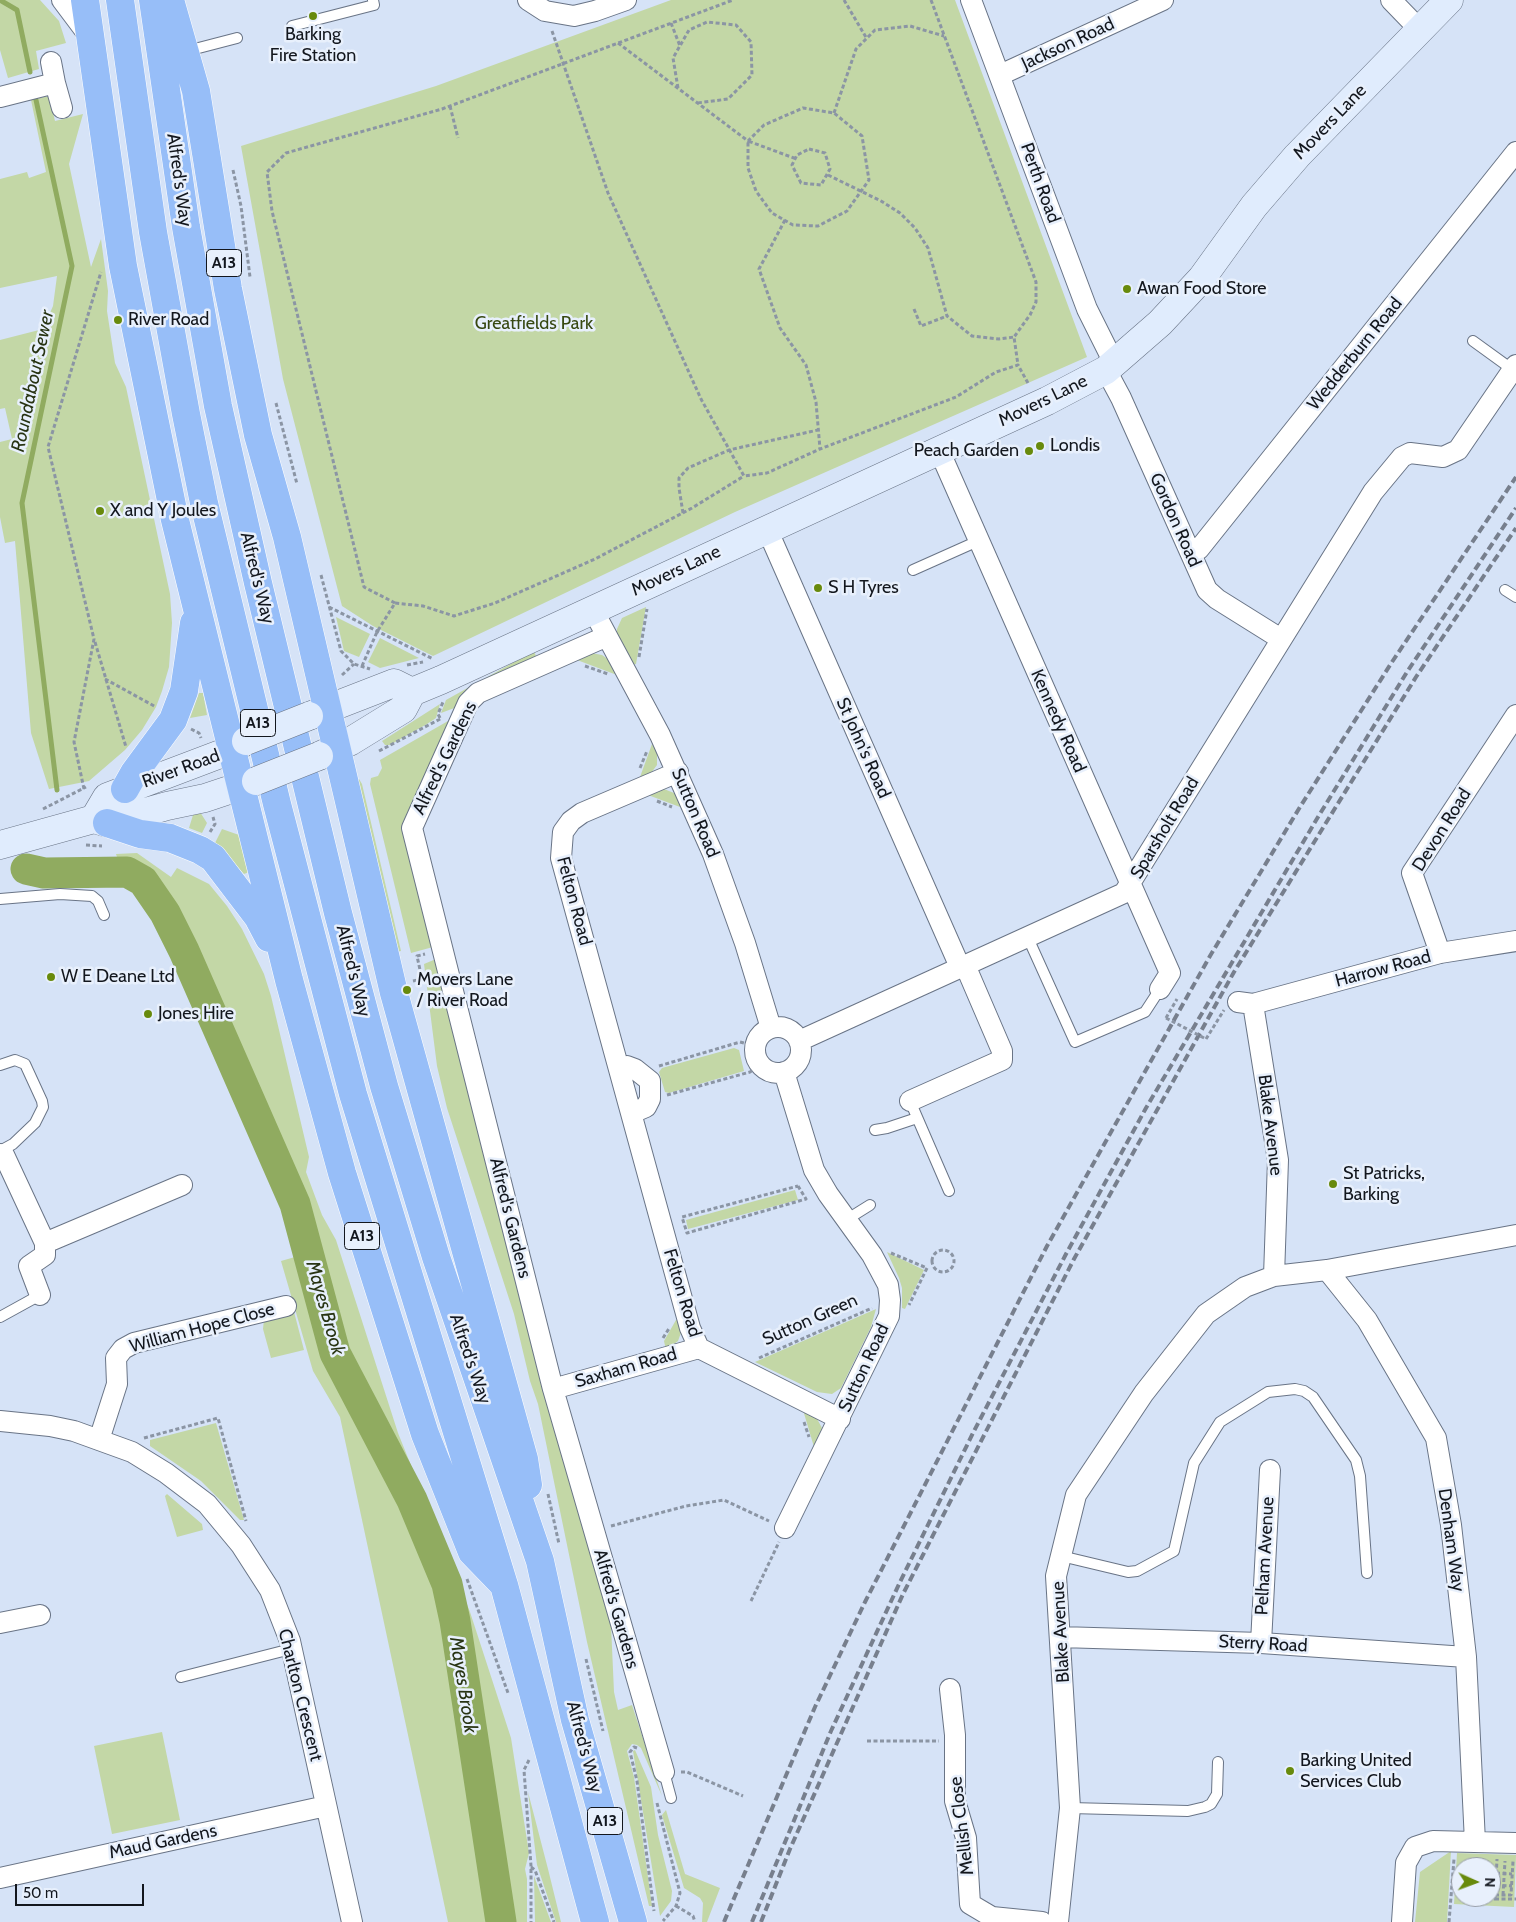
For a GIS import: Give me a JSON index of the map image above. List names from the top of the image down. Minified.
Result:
{"streets":{"highway":["Alfred's Way","A13"],"street":["Jackson Road","Movers Lane","Perth Road","Wedderburn Road","Gordon Road","Kennedy Road","St John's Road","Alfred's Gardens","River Road","Sutton Road","Sparsholt Road","Devon Road","Felton Road","Harrow Road","Blake Avenue","William Hope Close","Saxham Road","Denham Way","Pelham Avenue","Sterry Road","Charlton Crescent","Mellish Close","Maud Gardens"],"path":["Sutton Green"]},"crossings":[["Jackson Road","Perth Road"],["Movers Lane","Perth Road"],["Movers Lane","Gordon Road"],["Movers Lane","Kennedy Road"],["Movers Lane","St John's Road"],["Movers Lane","Sutton Road"],["Alfred's Way","A13"],["Perth Road","Gordon Road"],["A13","River Road"],["Wedderburn Road","Gordon Road"],["Gordon Road","Sparsholt Road"],["Kennedy Road","Sparsholt Road"],["St John's Road","Sparsholt Road"],["Alfred's Gardens","Sutton Road"],["Alfred's Gardens","Saxham Road"],["Sutton Road","Sparsholt Road"],["Sutton Road","Felton Road"],["Sutton Road","Sutton Green"],["Devon Road","Harrow Road"],["Felton Road","Sutton Green"],["Felton Road","Saxham Road"],["Harrow Road","Blake Avenue"],["Blake Avenue","Denham Way"],["Blake Avenue","Sterry Road"],["William Hope Close","Charlton Crescent"],["Denham Way","Sterry Road"],["Pelham Avenue","Sterry Road"],["Charlton Crescent","Maud Gardens"]],"water":["Roundabout Sewer","Mayes Brook"],"parks":["Greatfields Park"],"places":["Barking Fire Station","Awan Food Store","River Road","Londis","Peach Garden","X and Y Joules","S H Tyres","W E Deane Ltd","Movers Lane / River Road","Jones Hire","St Patricks, Barking","Barking United Services Club"],"scale_bar":"50 m","north":"right"}
